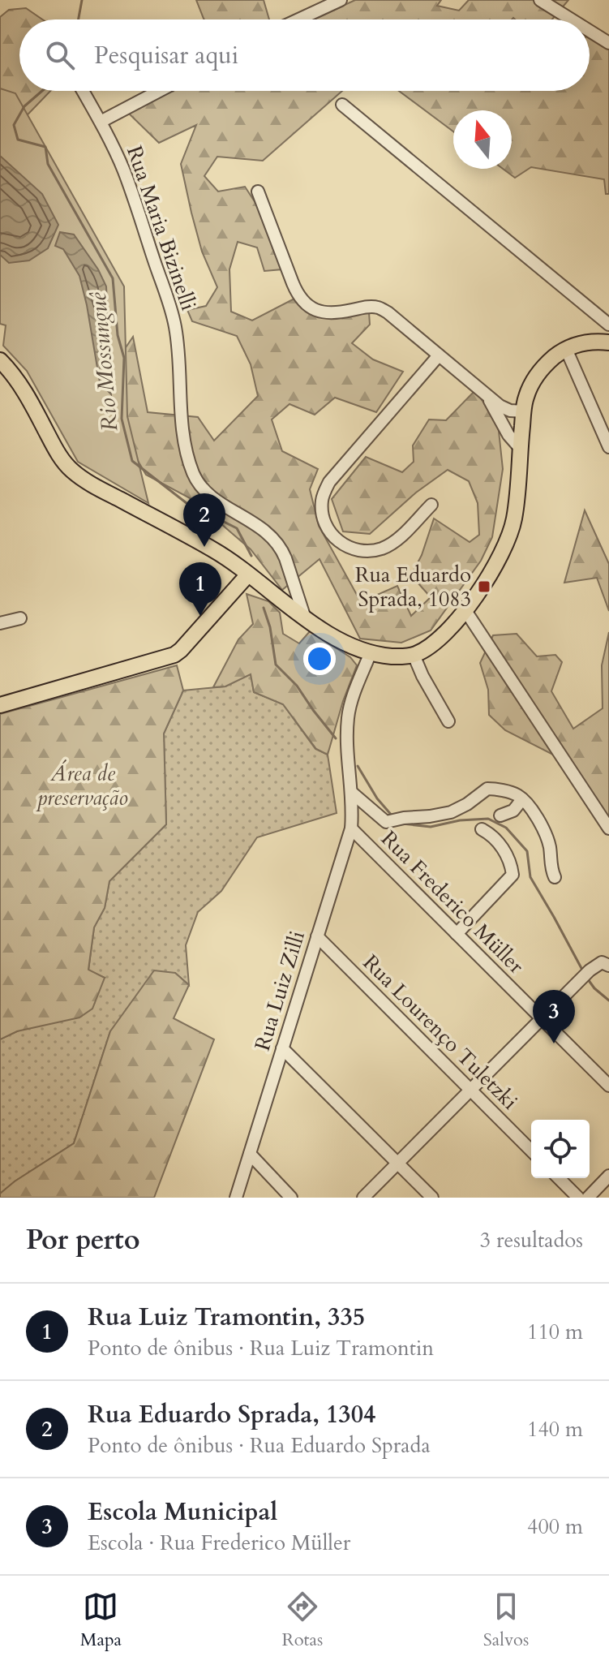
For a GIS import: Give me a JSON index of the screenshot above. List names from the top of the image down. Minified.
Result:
{"streets":{"street":["Rua Maria Bizinelli","Rua Frederico Müller","Rua Luiz Zilli","Rua Lourenço Tuletzki"]},"crossings":[["Rua Frederico Müller","Rua Luiz Zilli"],["Rua Luiz Zilli","Rua Lourenço Tuletzki"]],"water":["Rio Mossunguê"],"parks":["Área de preservação"],"places":{"transit":["Rua Eduardo Sprada, 1083"]},"north":"top","page":{"search":"Pesquisar aqui","pins":["2","1","3"],"heading":["Por perto","3 resultados"],"list":[{"mark":"1","name":"Rua Luiz Tramontin, 335","note":"Ponto de ônibus · Rua Luiz Tramontin","value":"110 m"},{"mark":"2","name":"Rua Eduardo Sprada, 1304","note":"Ponto de ônibus · Rua Eduardo Sprada","value":"140 m"},{"mark":"3","name":"Escola Municipal","note":"Escola · Rua Frederico Müller","value":"400 m"}],"nav":["Mapa","Rotas","Salvos"]}}
